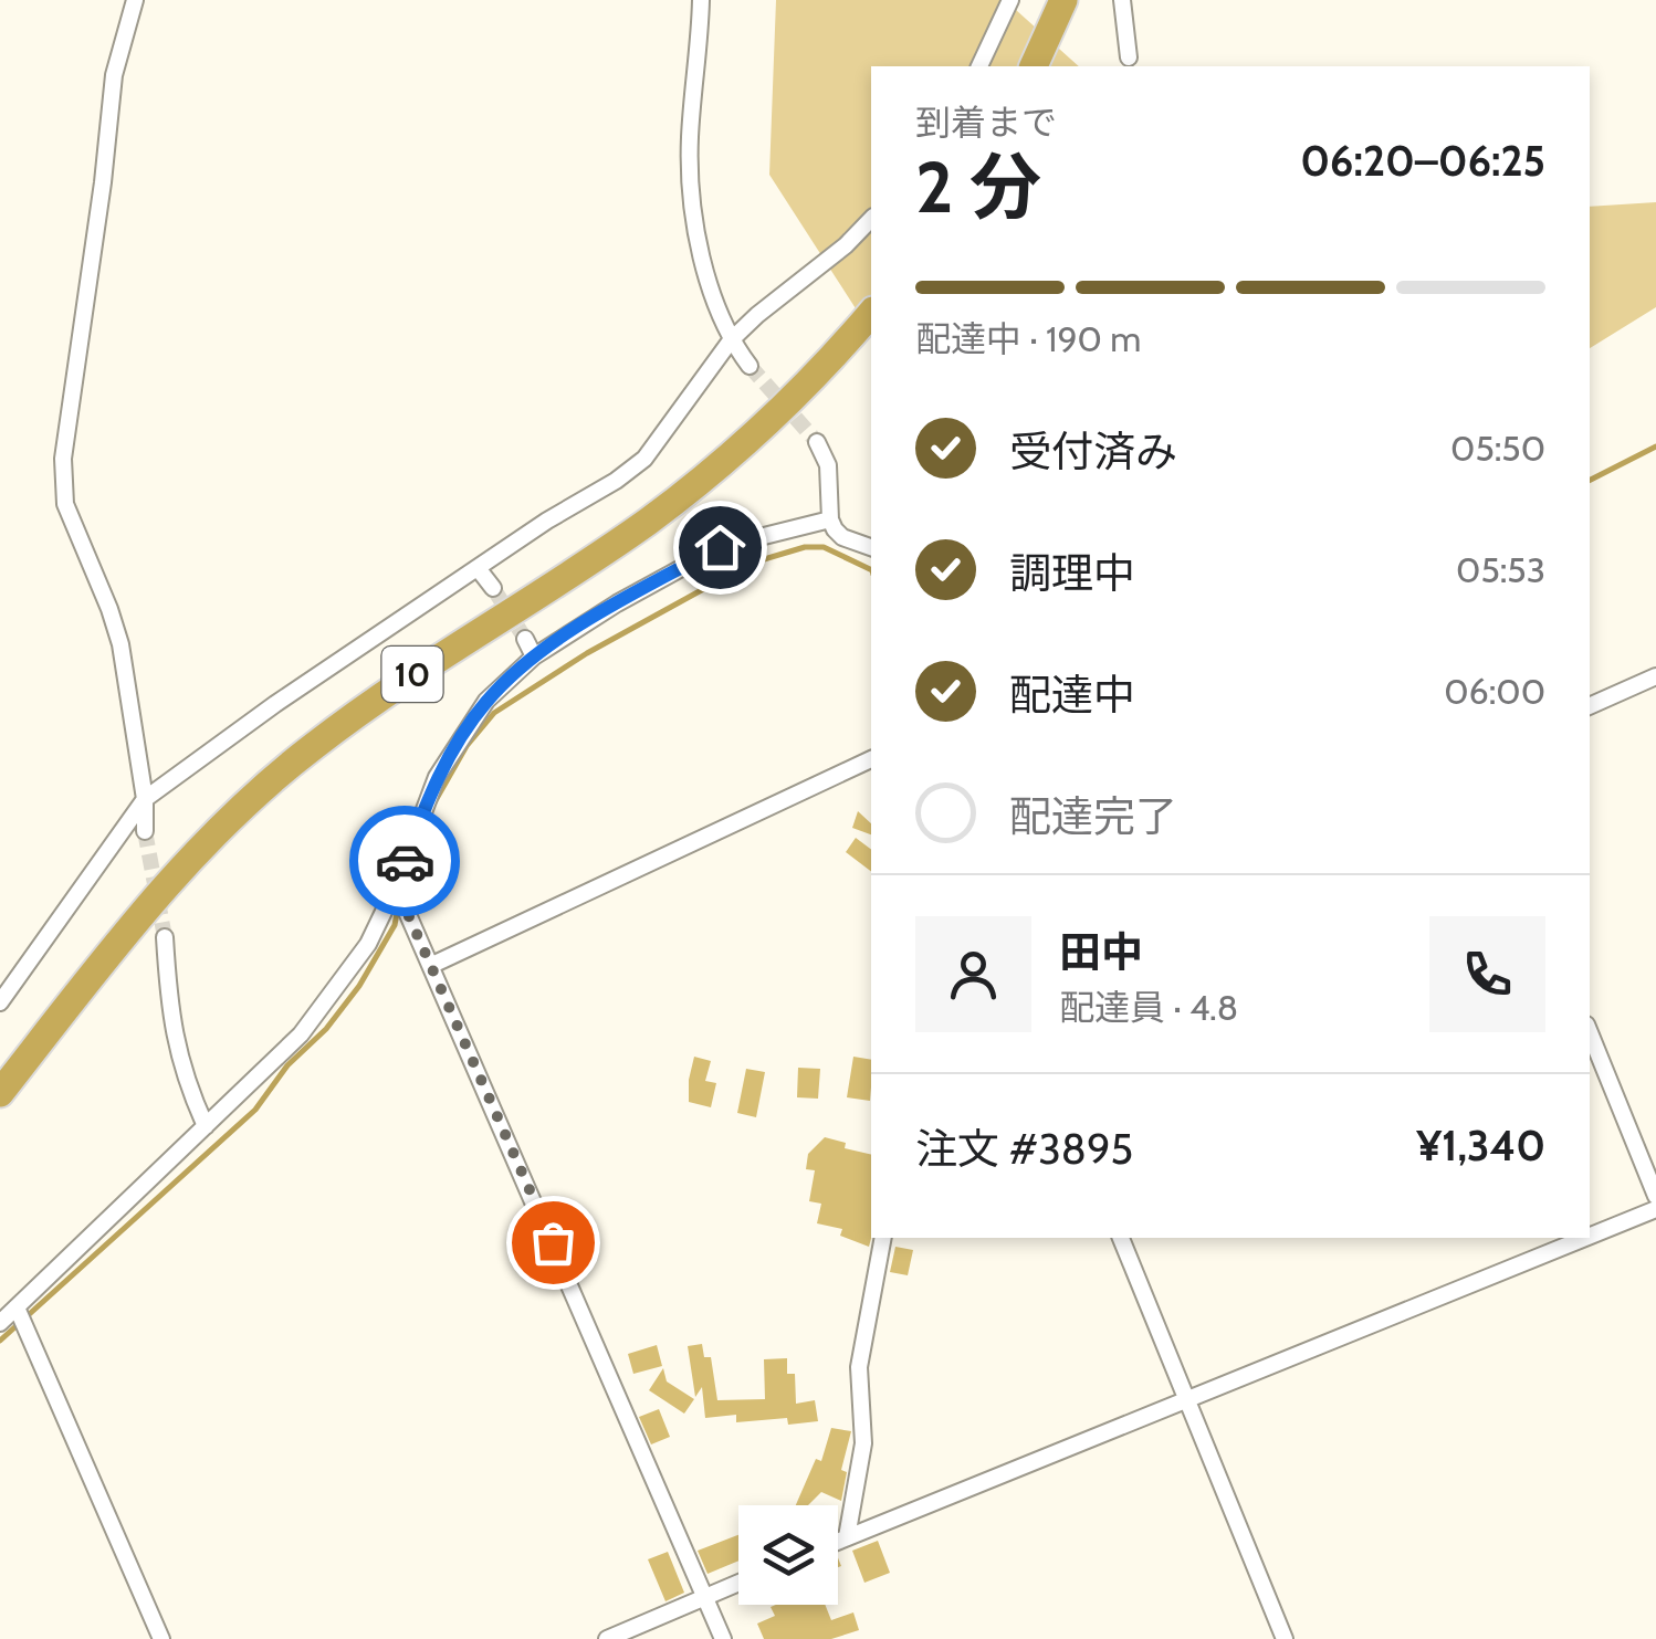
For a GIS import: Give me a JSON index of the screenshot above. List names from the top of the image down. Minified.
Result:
{"streets":{"highway":["10"]},"page":{"heading":["2 分","到着まで","06:20–06:25"],"panel":["田中","配達員 · 4.8","注文 #3895","¥1,340"],"bar":"配達中 · 190 m","list":[["受付済み","05:50"],["調理中","05:53"],["配達中","06:00"],"配達完了"]}}
